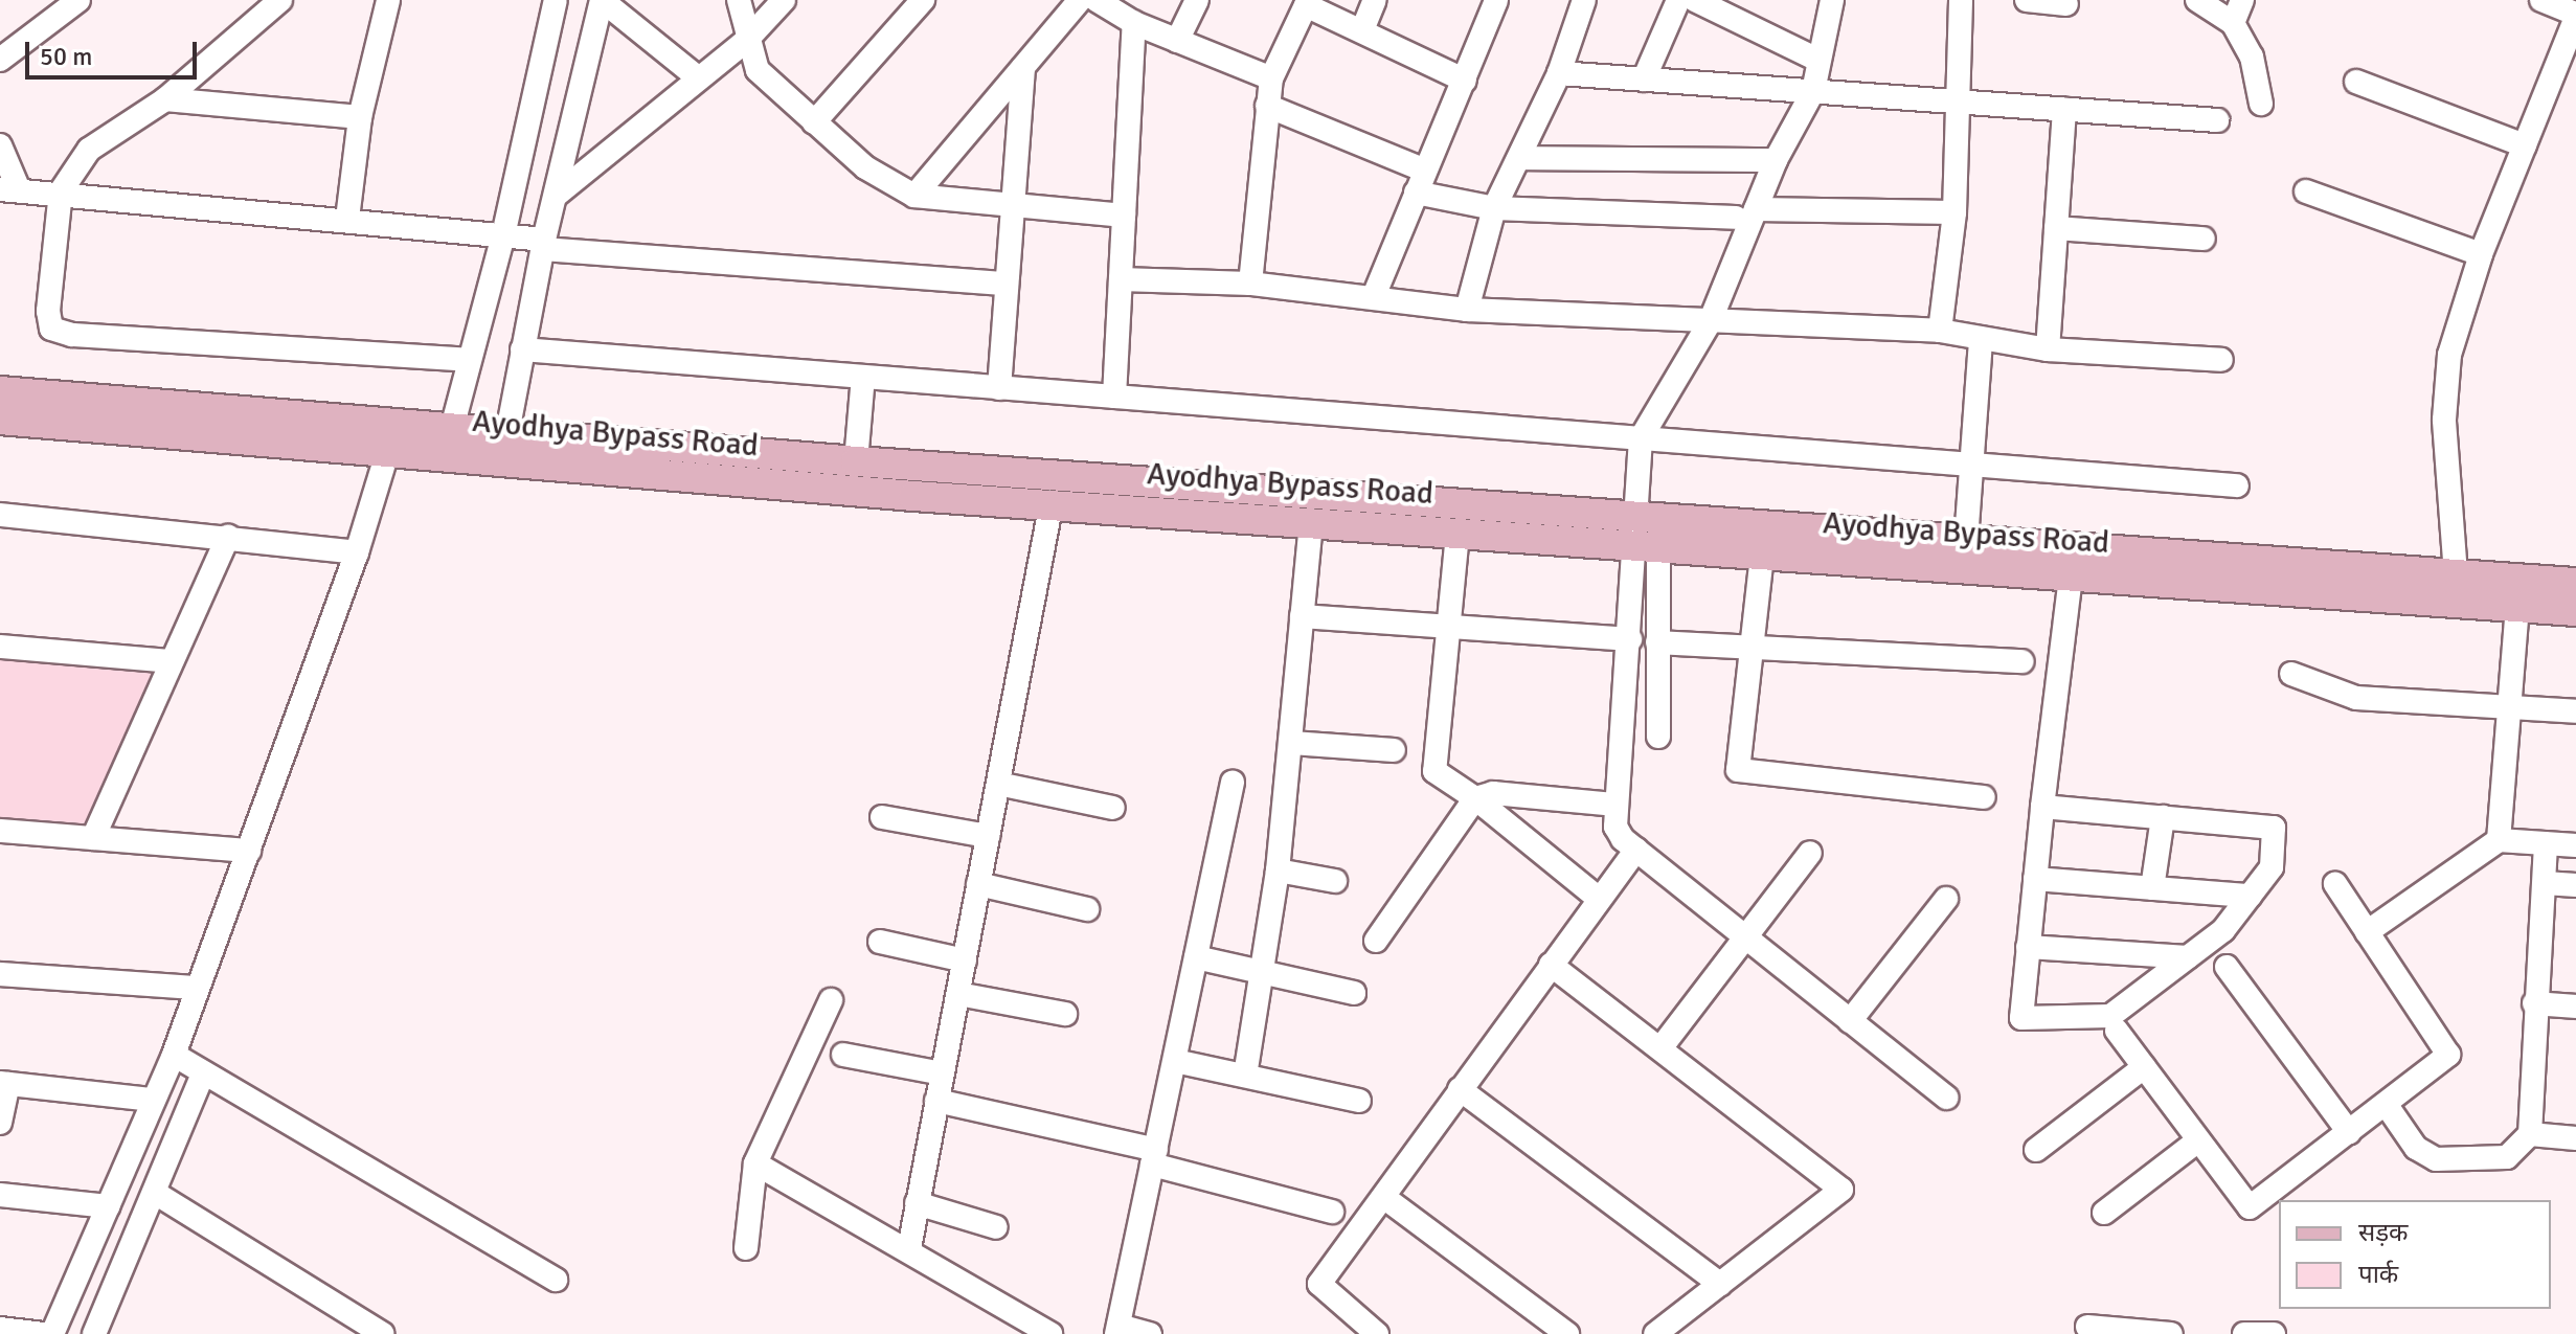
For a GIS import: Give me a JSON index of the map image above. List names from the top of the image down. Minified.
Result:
{"streets":{"main road":["Ayodhya Bypass Road"]},"legend":["सड़क","पार्क"],"scale_bar":"50 m"}
